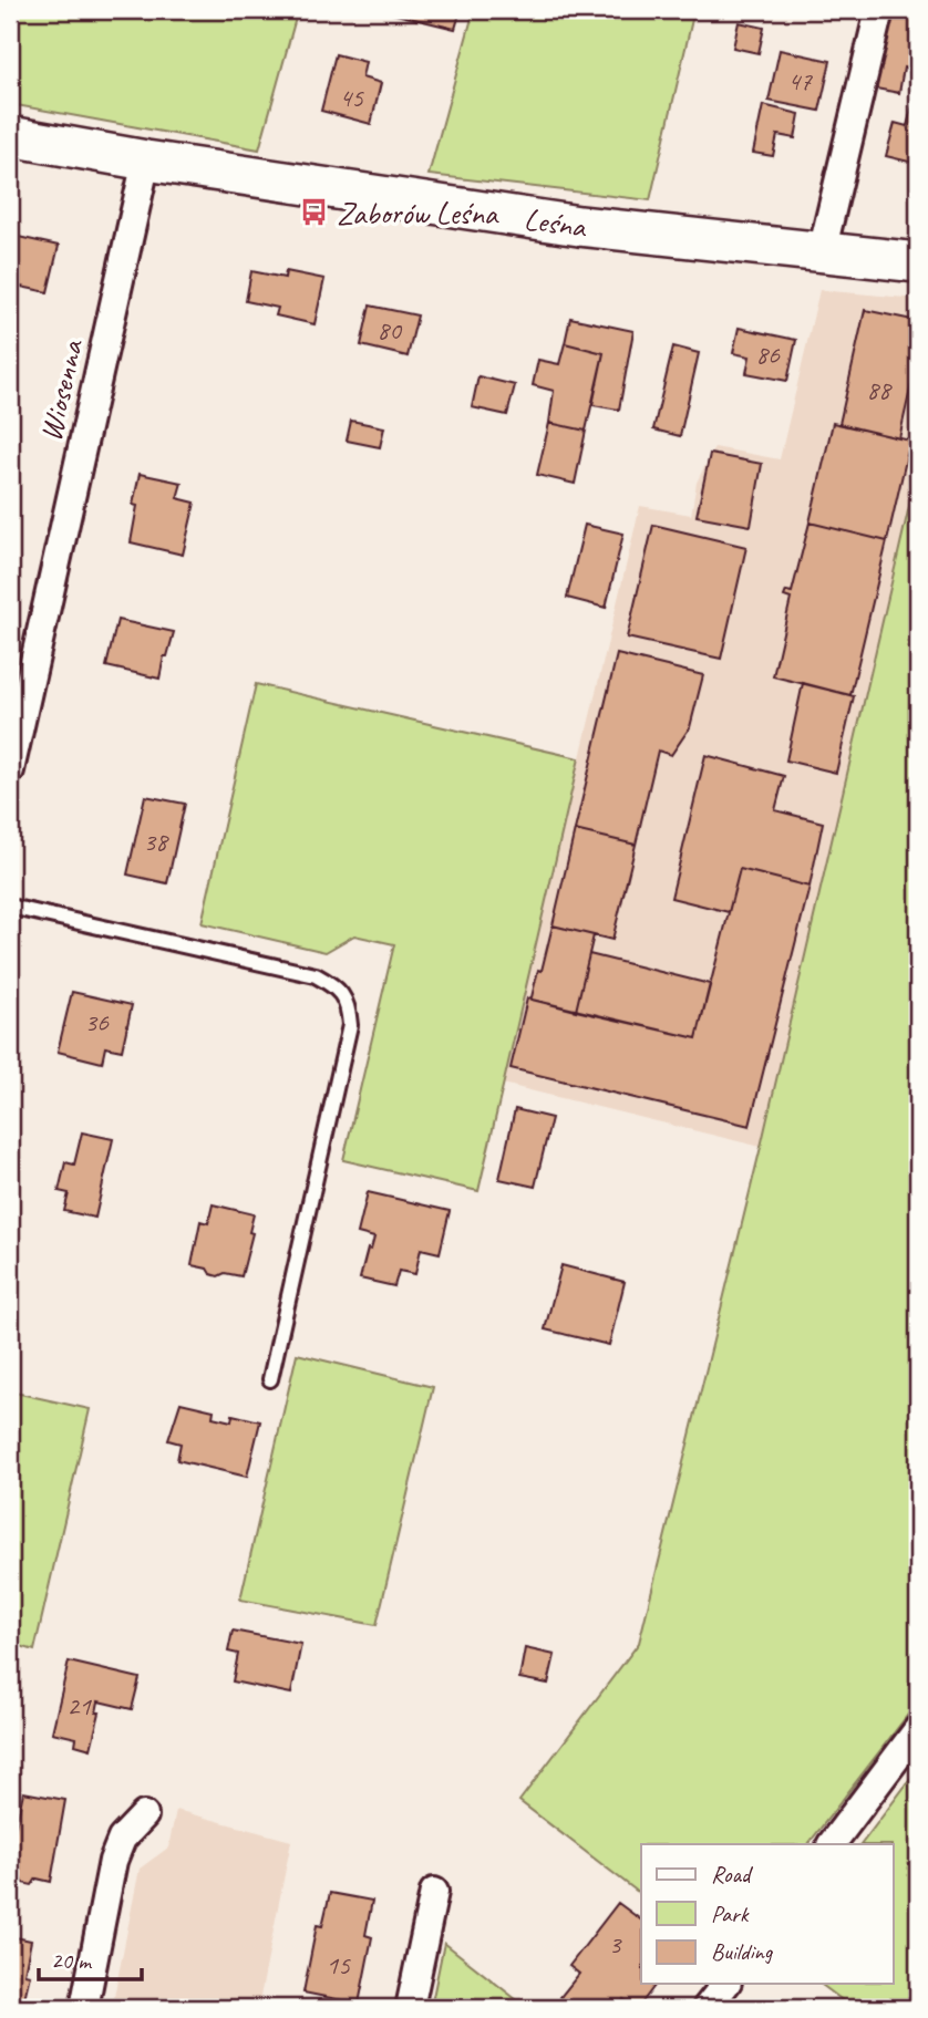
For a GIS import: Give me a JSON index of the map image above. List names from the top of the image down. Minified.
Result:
{"streets":{"street":["Leśna","Wiosenna"]},"crossings":[["Leśna","Wiosenna"]],"places":{"bus stop":["Zaborów Leśna"]},"house_numbers":["47","45","80","86","88","38","36","21","3","15"],"legend":["Road","Park","Building"],"scale_bar":"20 m"}
